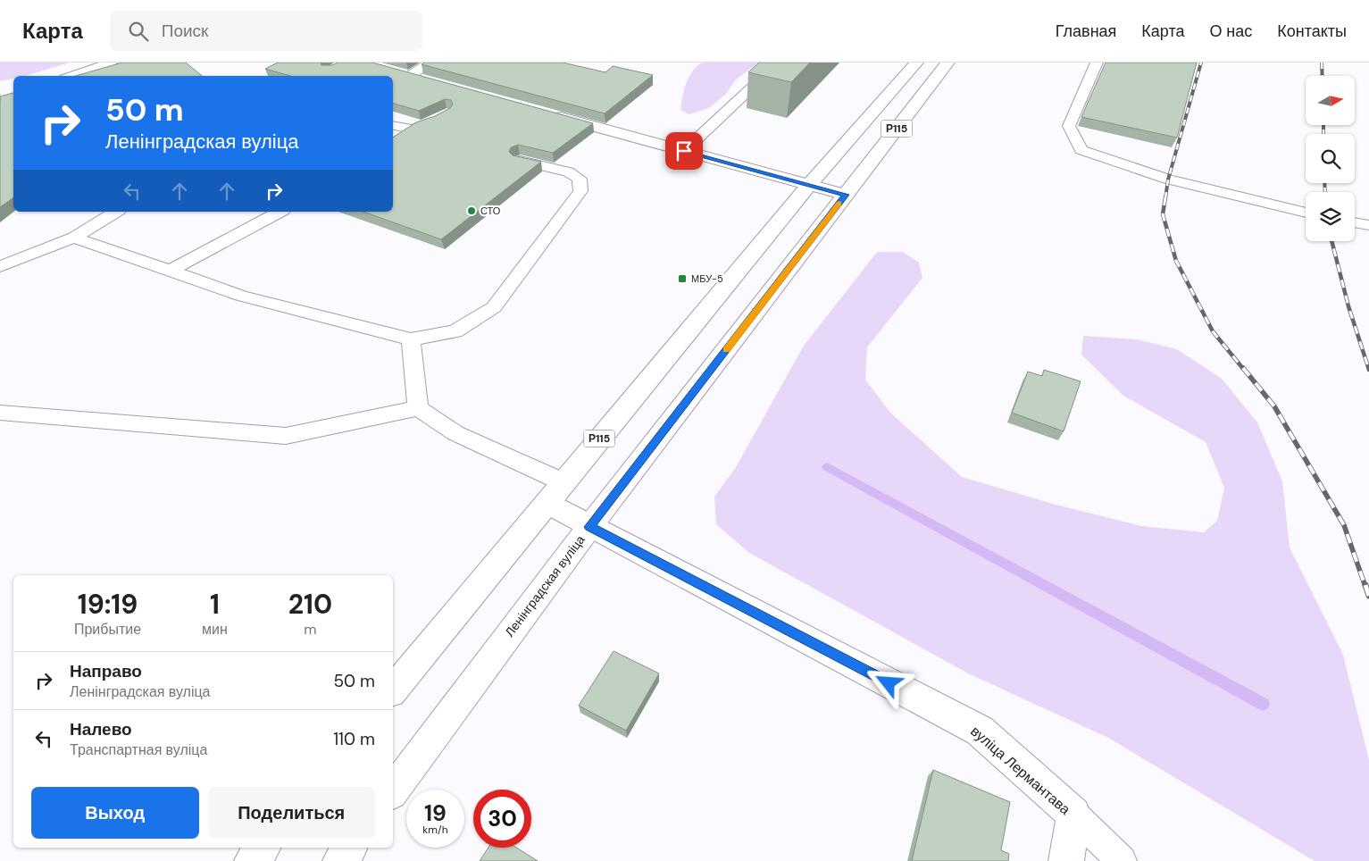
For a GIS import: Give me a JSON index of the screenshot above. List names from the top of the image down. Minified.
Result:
{"streets":{"main road":["Р115","Ленінградская вуліца","вуліца Лермантава"]},"crossings":[["Р115","вуліца Лермантава"],["Ленінградская вуліца","вуліца Лермантава"]],"places":{"other":["СТО"],"transit":["МБУ-5"]},"north":"right","page":{"header":"Карта","search":"Поиск","nav":["Главная","Карта","О нас","Контакты"],"turn":["50 m","Ленінградская вуліца"],"eta":["19:19","Прибытие","1","мин","210","m"],"list":[{"name":"Направо","note":"Ленінградская вуліца","value":"50 m"},{"name":"Налево","note":"Транспартная вуліца","value":"110 m"}],"buttons":["Выход","Поделиться"],"speed":"19 km/h","limit":"30"}}
